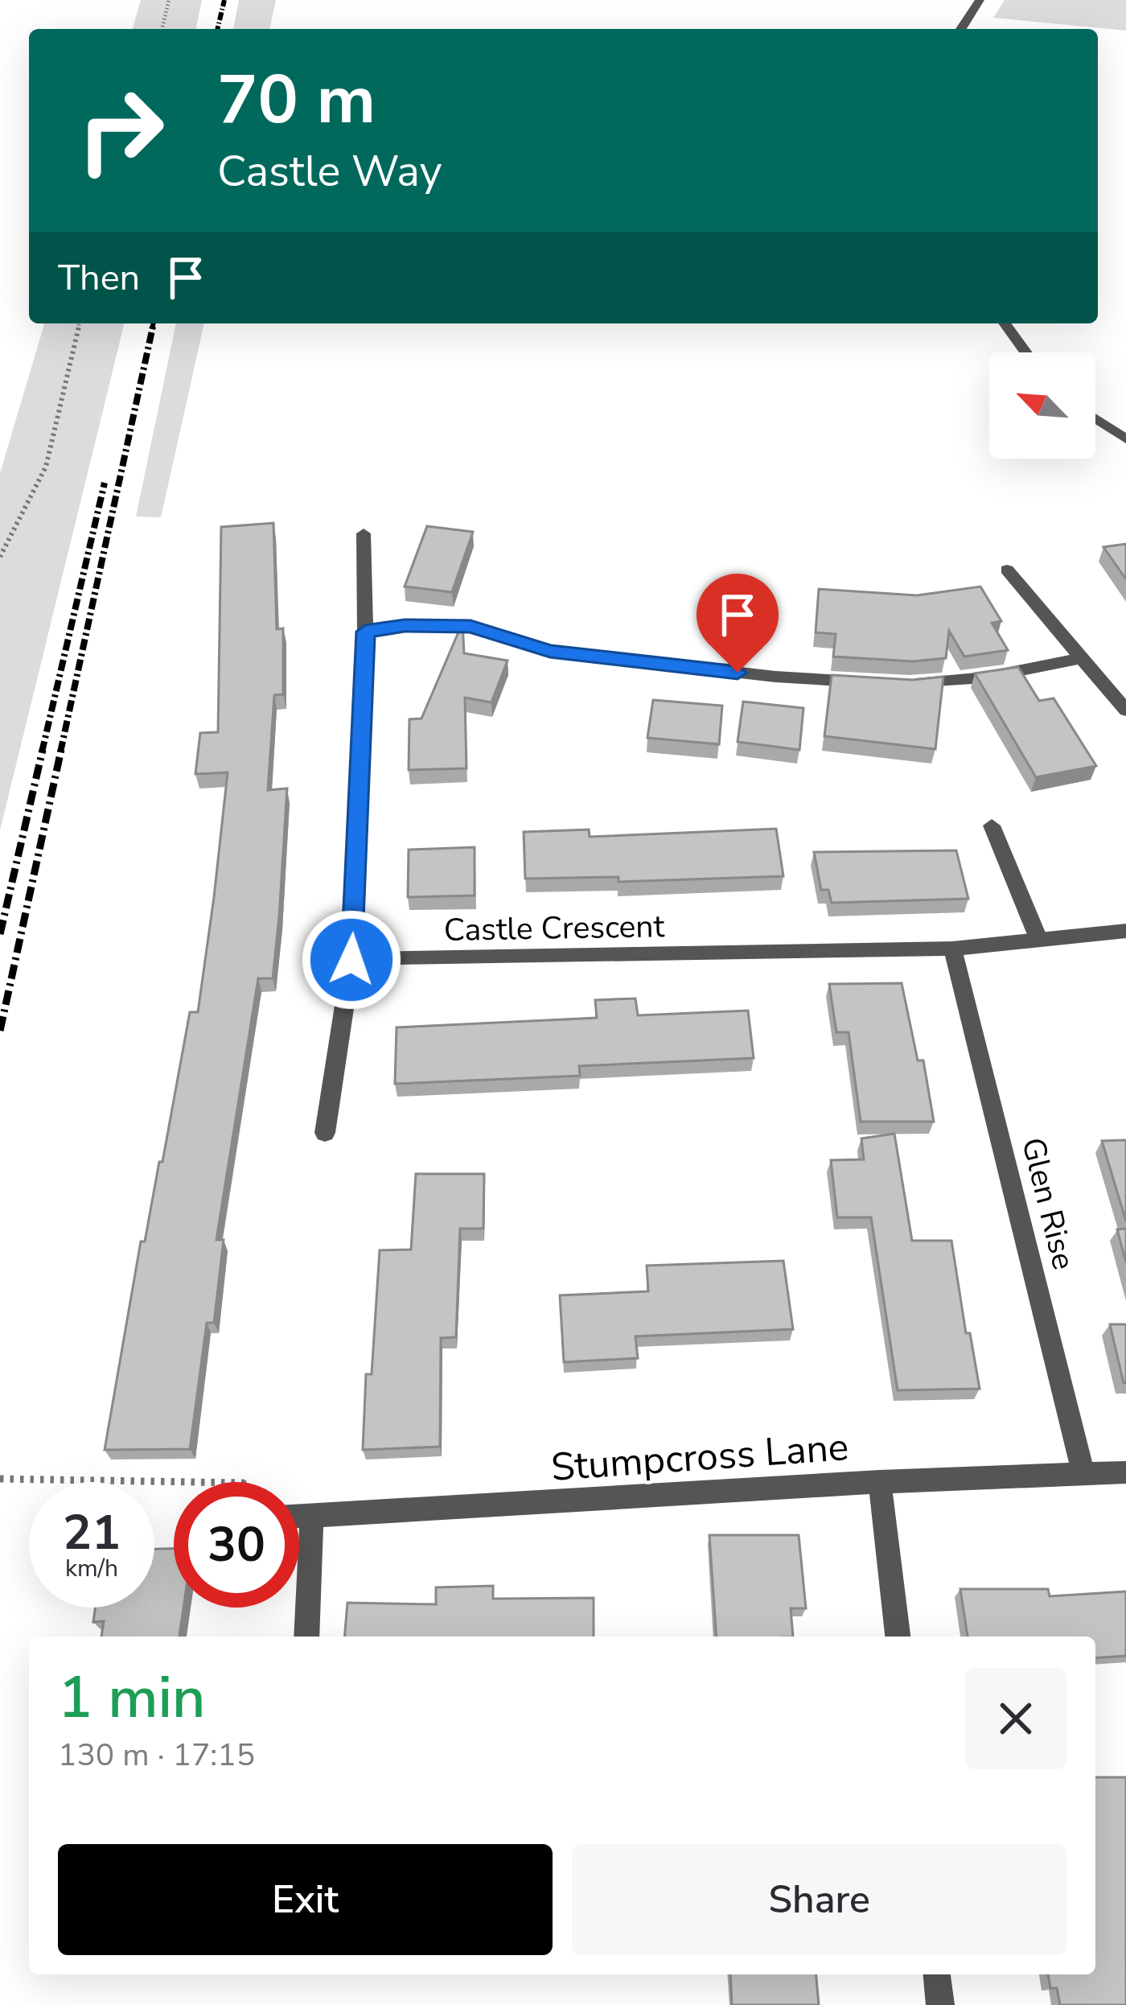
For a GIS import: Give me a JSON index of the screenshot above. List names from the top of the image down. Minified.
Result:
{"streets":{"street":["Castle Crescent","Glen Rise","Stumpcross Lane"]},"crossings":[["Castle Crescent","Glen Rise"],["Glen Rise","Stumpcross Lane"]],"north":"top left","page":{"turn":["70 m","Castle Way"],"then":"Then","speed":"21 km/h","limit":"30","heading":["1 min","130 m · 17:15"],"buttons":["Exit","Share"]}}
